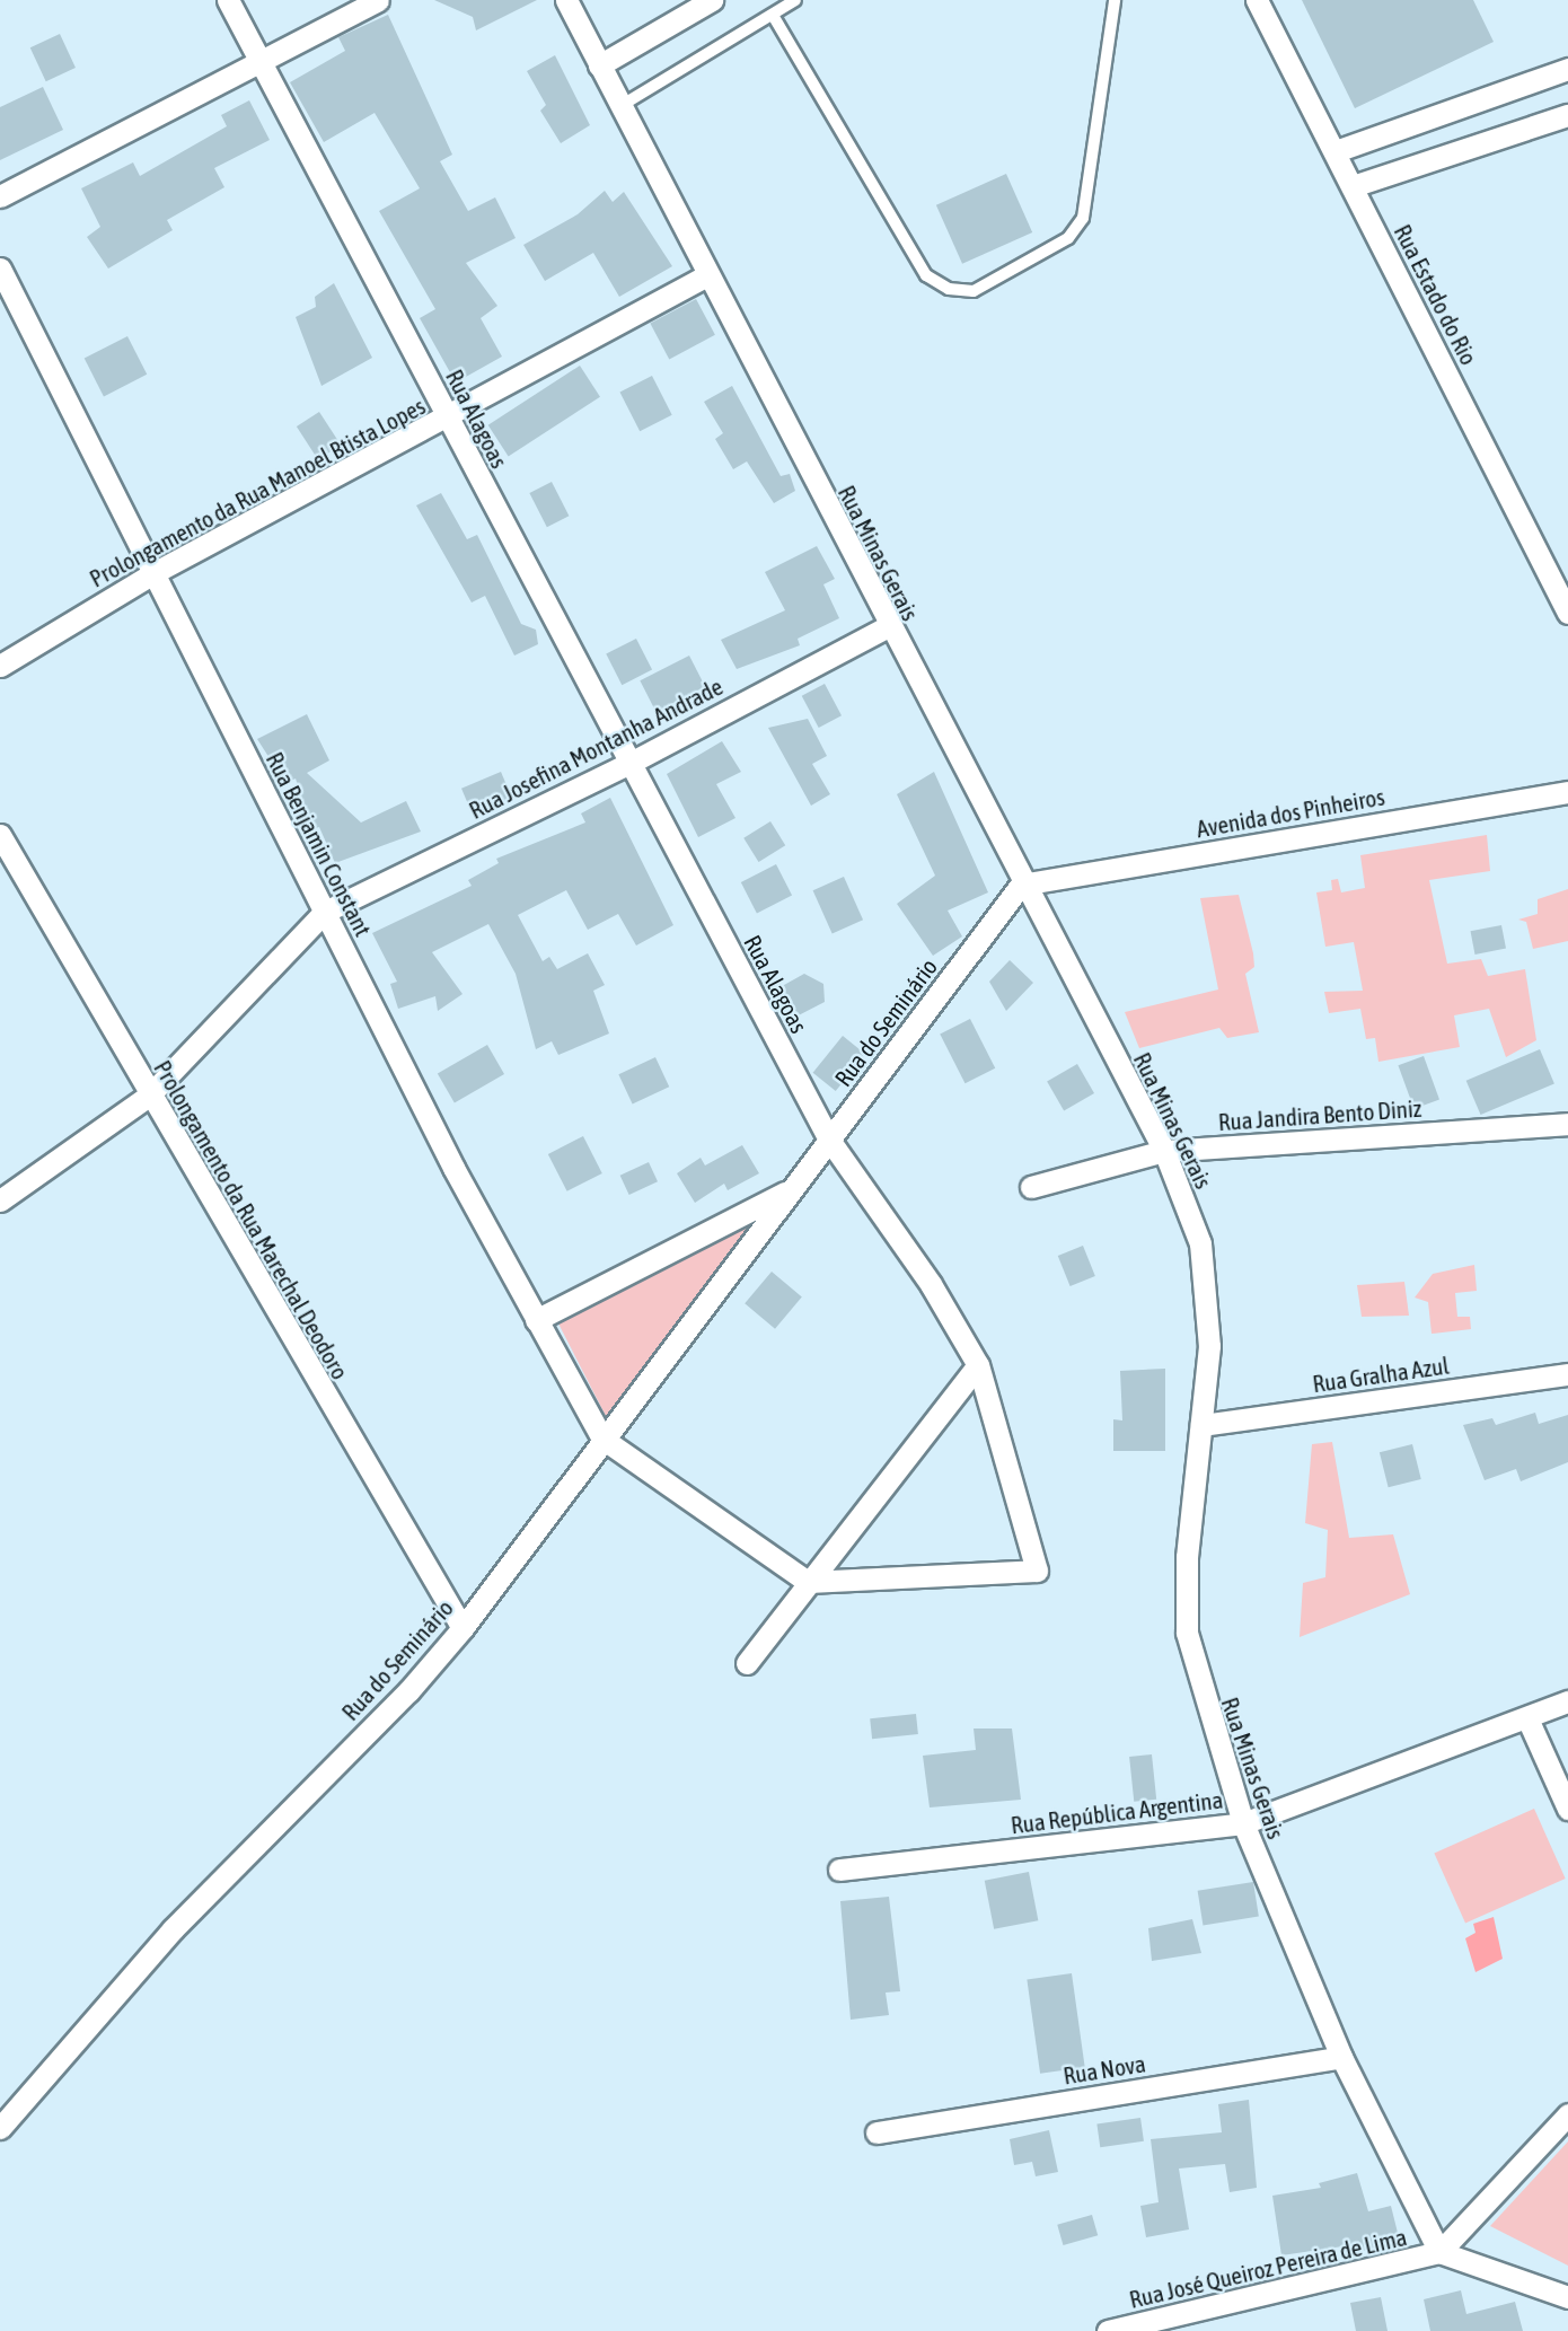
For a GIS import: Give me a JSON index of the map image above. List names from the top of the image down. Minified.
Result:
{"streets":{"street":["Rua Estado do Rio","Rua Alagoas","Prolongamento da Rua Manoel Btista Lopes","Rua Minas Gerais","Rua Josefina Montanha Andrade","Avenida dos Pinheiros","Rua Benjamin Constant","Rua do Seminário","Rua Jandira Bento Diniz","Prolongamento da Rua Marechal Deodoro","Rua Gralha Azul","Rua República Argentina","Rua Nova","Rua José Queiroz Pereira de Lima"]},"crossings":[["Rua Alagoas","Prolongamento da Rua Manoel Btista Lopes"],["Rua Alagoas","Rua Josefina Montanha Andrade"],["Rua Alagoas","Rua do Seminário"],["Prolongamento da Rua Manoel Btista Lopes","Rua Minas Gerais"],["Prolongamento da Rua Manoel Btista Lopes","Rua Benjamin Constant"],["Rua Minas Gerais","Rua Josefina Montanha Andrade"],["Rua Minas Gerais","Avenida dos Pinheiros"],["Rua Minas Gerais","Rua do Seminário"],["Rua Minas Gerais","Rua Jandira Bento Diniz"],["Rua Minas Gerais","Rua Gralha Azul"],["Rua Minas Gerais","Rua República Argentina"],["Rua Minas Gerais","Rua Nova"],["Rua Minas Gerais","Rua José Queiroz Pereira de Lima"],["Rua Josefina Montanha Andrade","Rua Benjamin Constant"],["Avenida dos Pinheiros","Rua do Seminário"],["Rua Benjamin Constant","Rua do Seminário"],["Rua do Seminário","Prolongamento da Rua Marechal Deodoro"]]}
